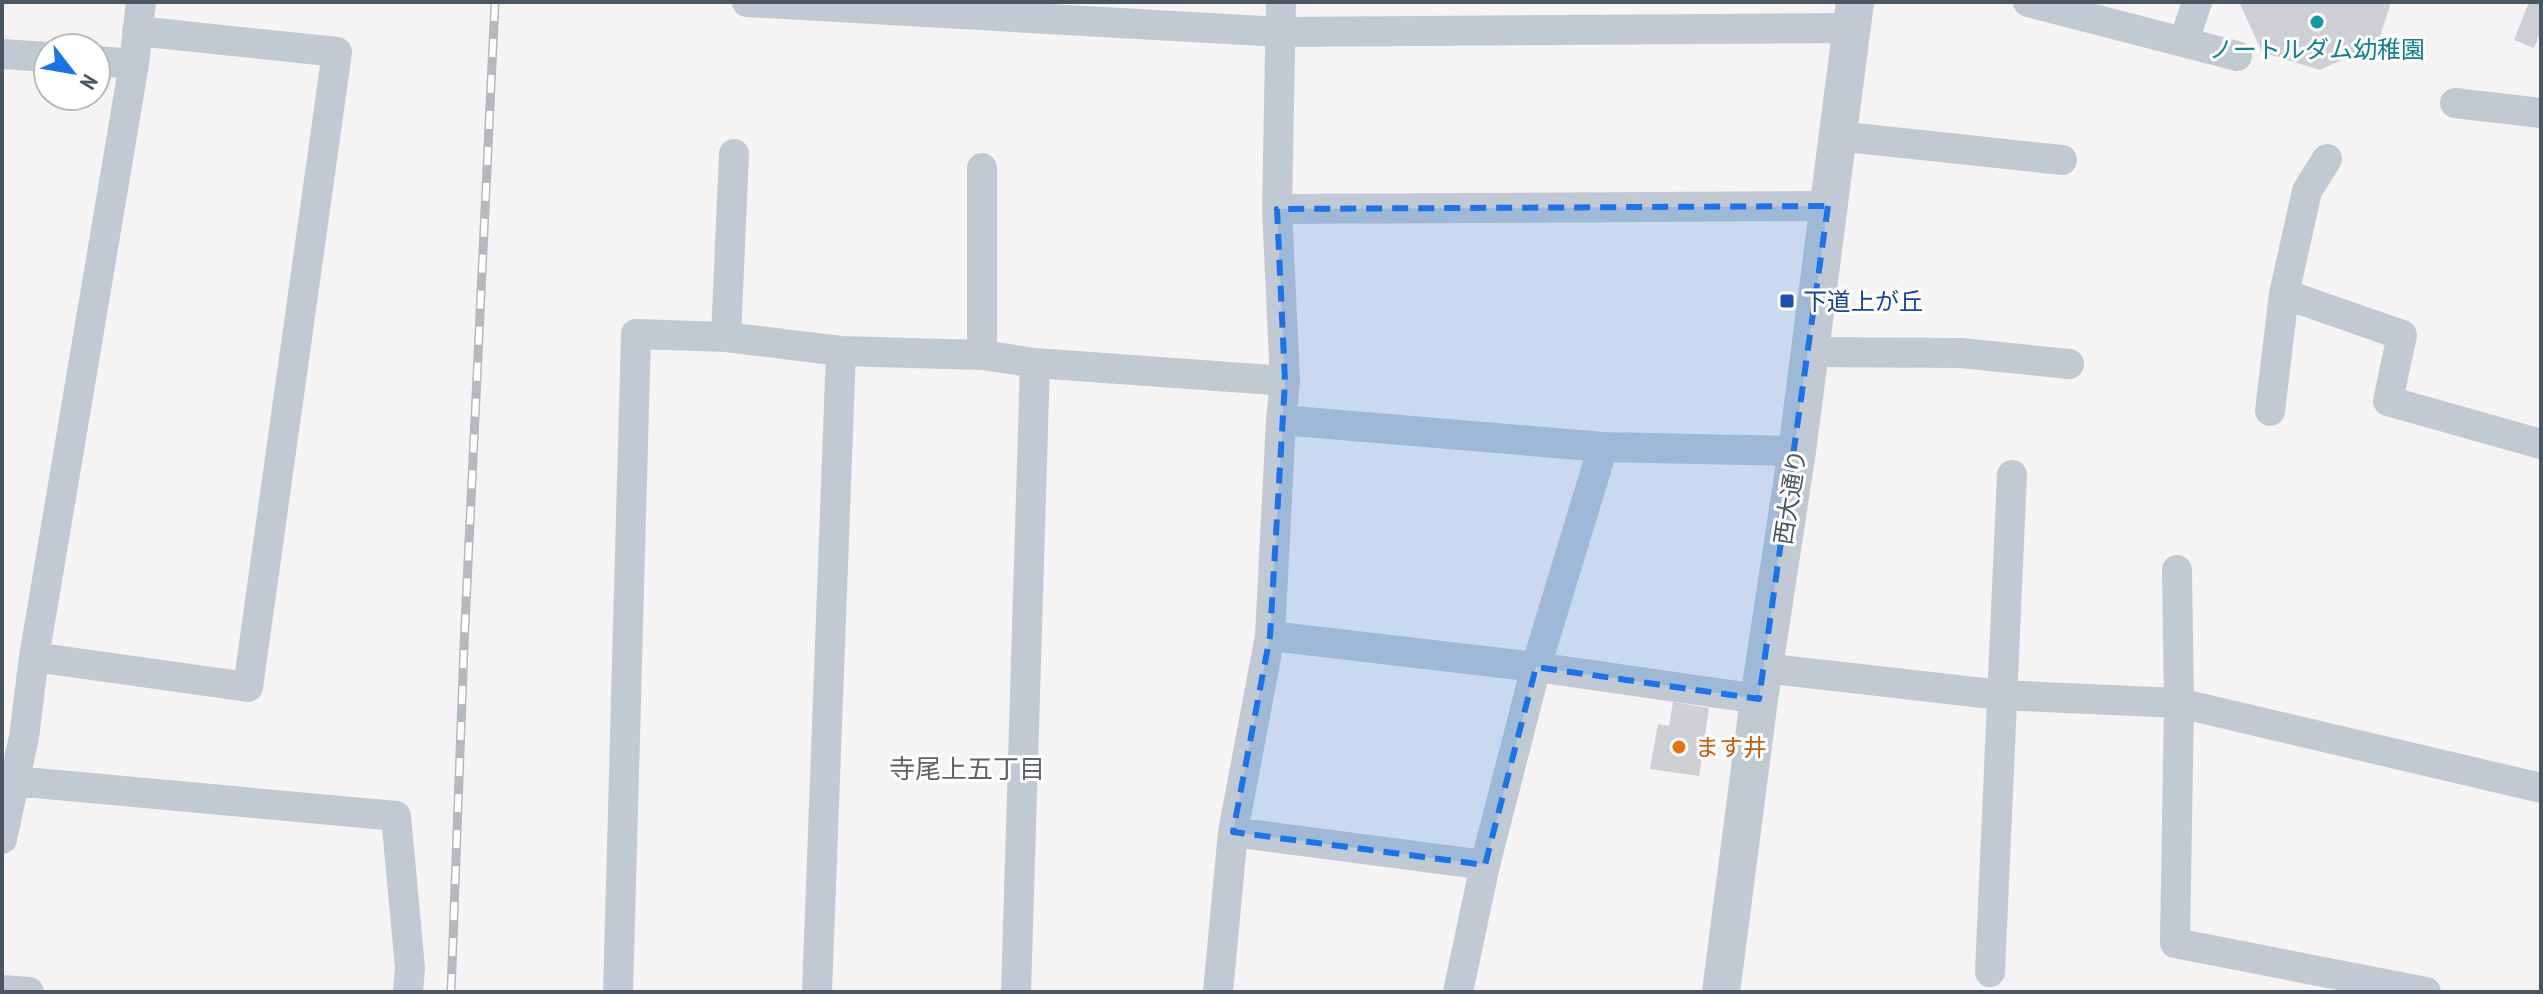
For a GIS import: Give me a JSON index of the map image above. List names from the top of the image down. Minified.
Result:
{"streets":{"street":["西大通り"]},"districts":["寺尾上五丁目"],"places":{"other":["ノートルダム幼稚園","ます井"],"transit":["下道上が丘"]},"north":"bottom right"}
